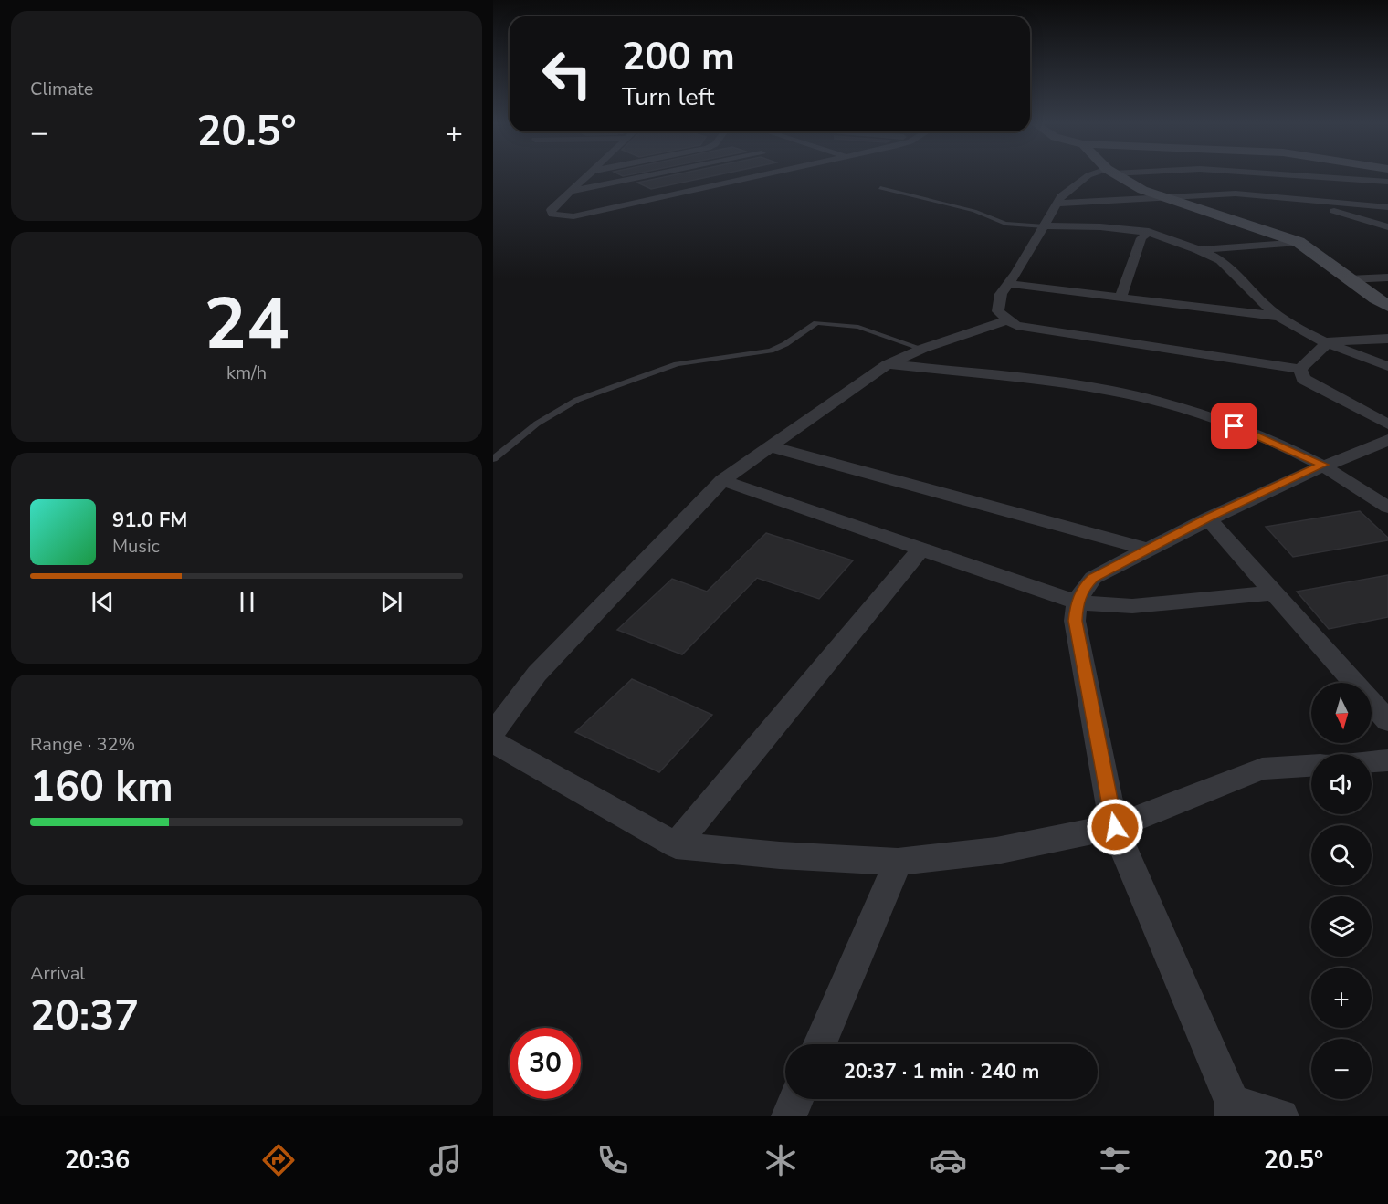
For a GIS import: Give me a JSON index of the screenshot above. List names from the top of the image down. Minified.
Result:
{"north":"bottom","page":{"tile":["Climate",["24","km/h"],["Range · 32%","160 km"],["Arrival","20:37"]],"turn":["200 m","Turn left"],"heat":["−","20.5°","+"],"song":["91.0 FM","Music"],"map_buttons":["+","−"],"limit":"30","trip":"20:37 · 1 min · 240 m","tabs":["20:36","20.5°"]}}
